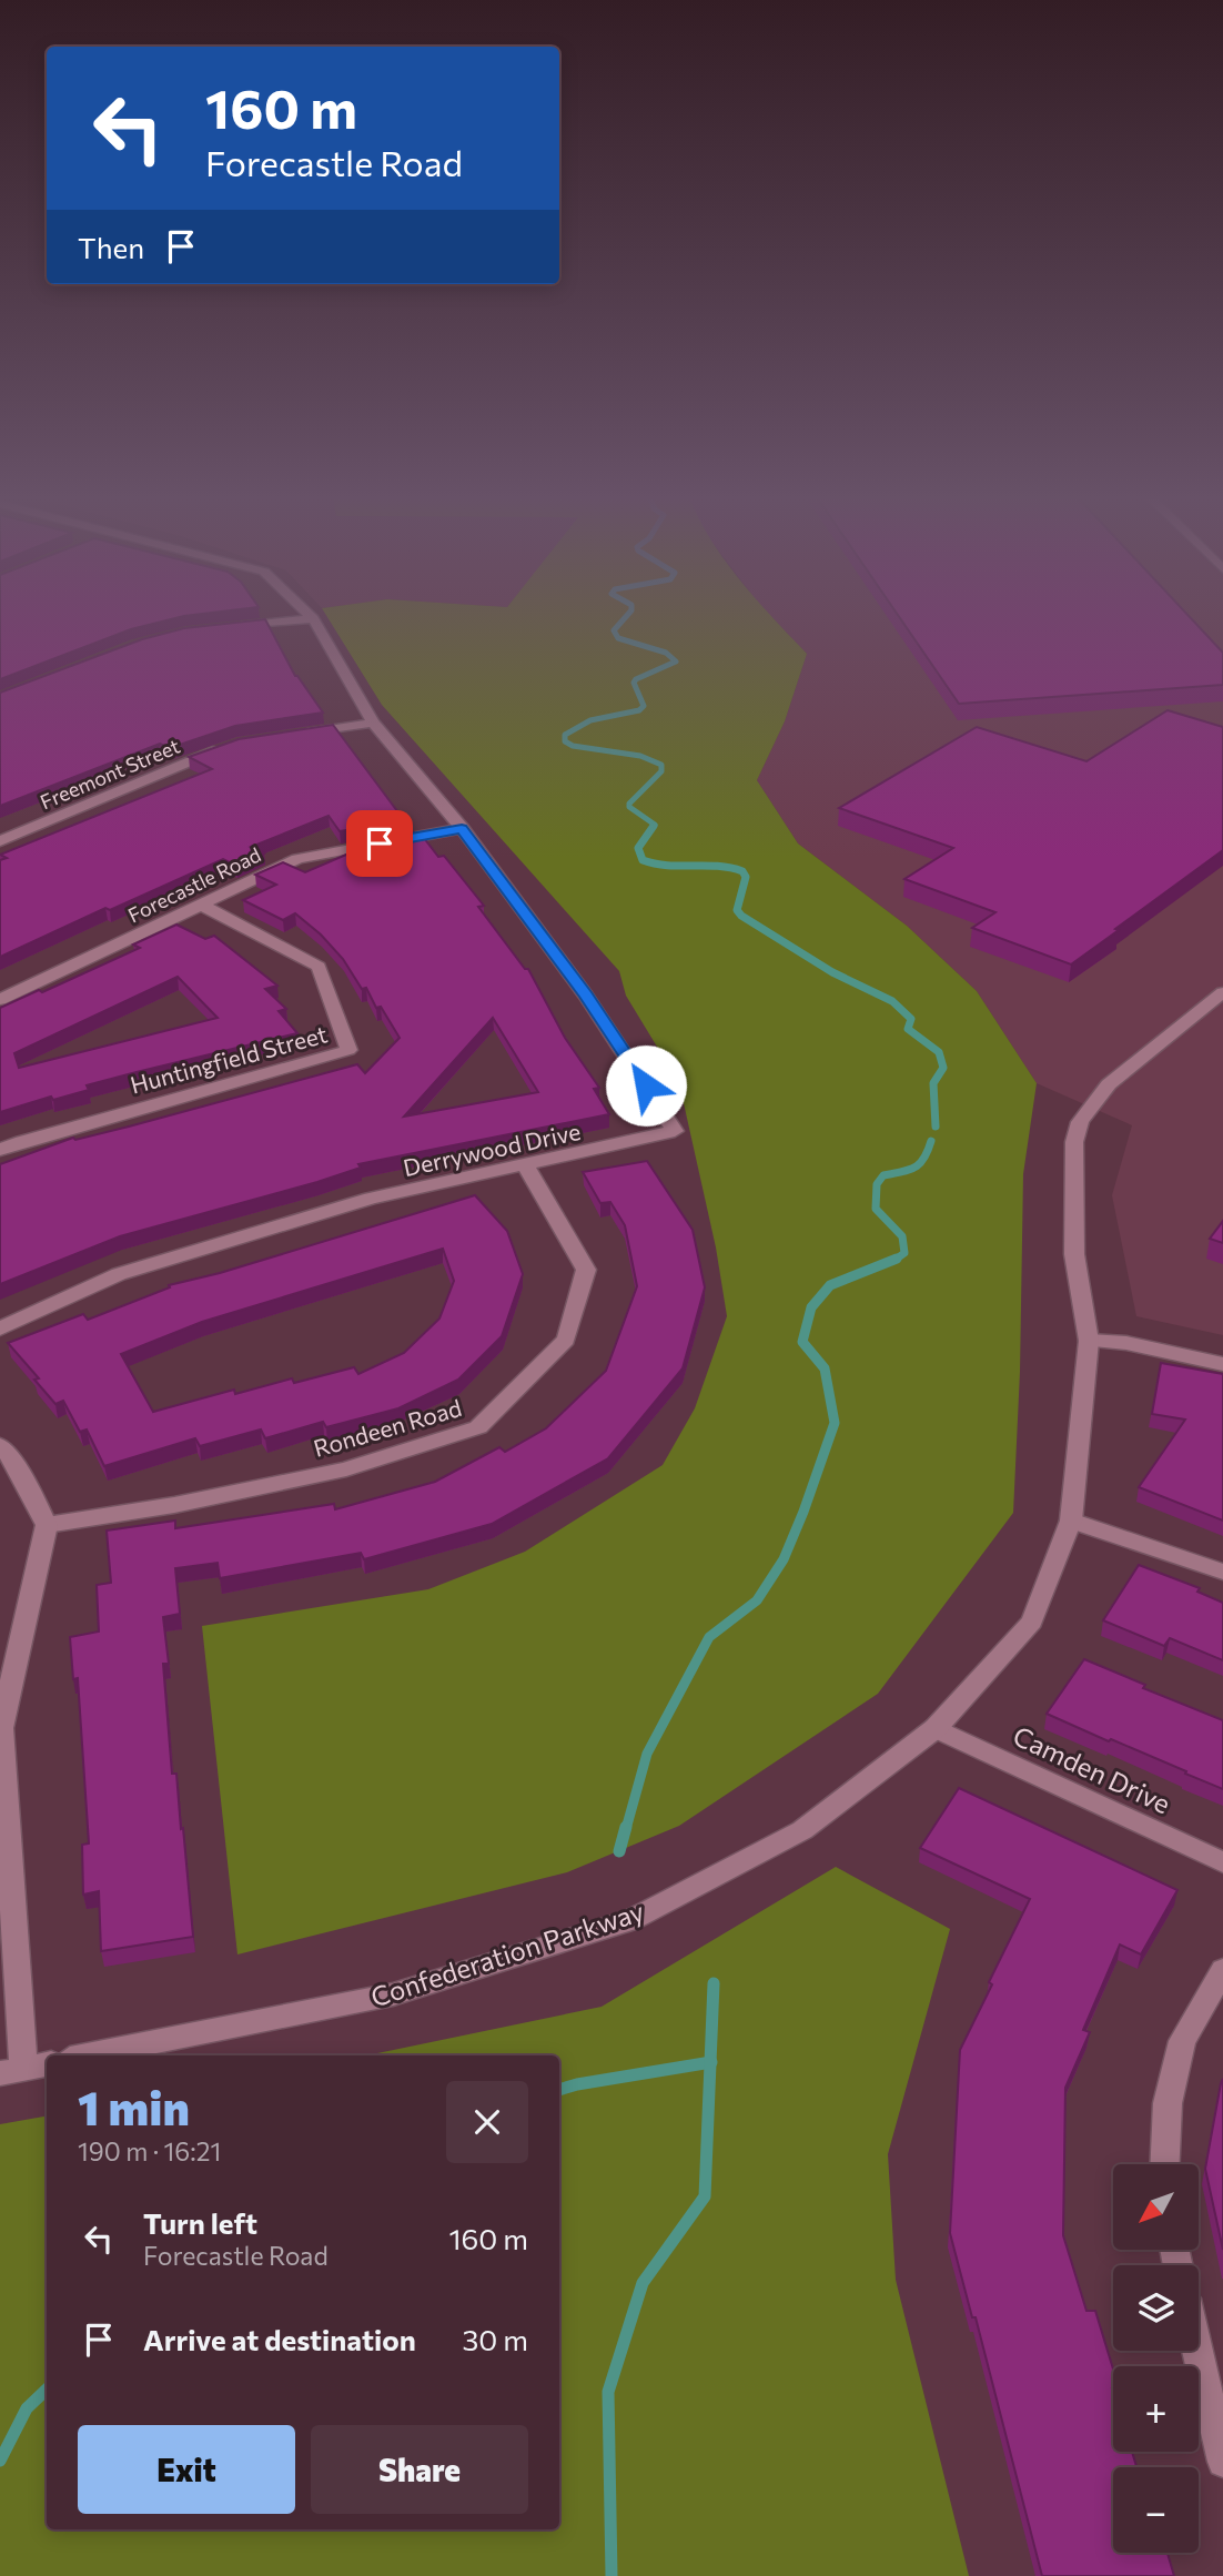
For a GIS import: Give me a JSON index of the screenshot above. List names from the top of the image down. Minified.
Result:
{"streets":{"street":["Freemont Street","Forecastle Road","Huntingfield Street","Derrywood Drive","Rondeen Road","Camden Drive","Confederation Parkway"]},"crossings":[["Forecastle Road","Huntingfield Street"],["Forecastle Road","Derrywood Drive"],["Derrywood Drive","Rondeen Road"],["Camden Drive","Confederation Parkway"]],"north":"bottom left","page":{"turn":["160 m","Forecastle Road"],"then":"Then","heading":["1 min","190 m · 16:21"],"map_buttons":["+","−"],"list":[{"name":"Turn left","note":"Forecastle Road","value":"160 m"},{"name":"Arrive at destination","value":"30 m"}],"buttons":["Exit","Share"]}}
